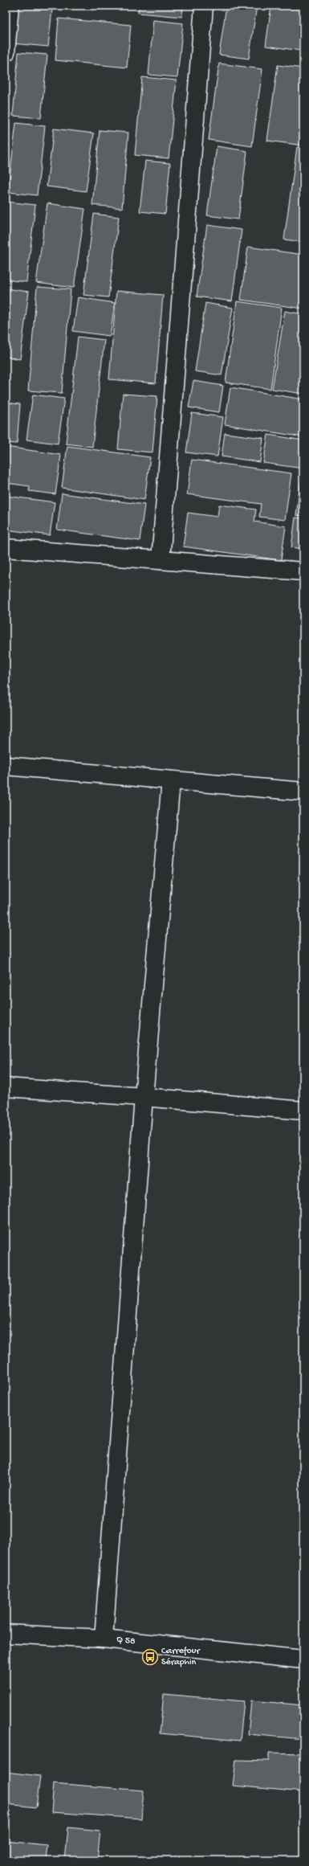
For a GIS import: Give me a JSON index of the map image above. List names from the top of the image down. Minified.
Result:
{"streets":{"street":["Q 58"]},"places":{"bus stop":["Carrefour Séraphin"]}}
